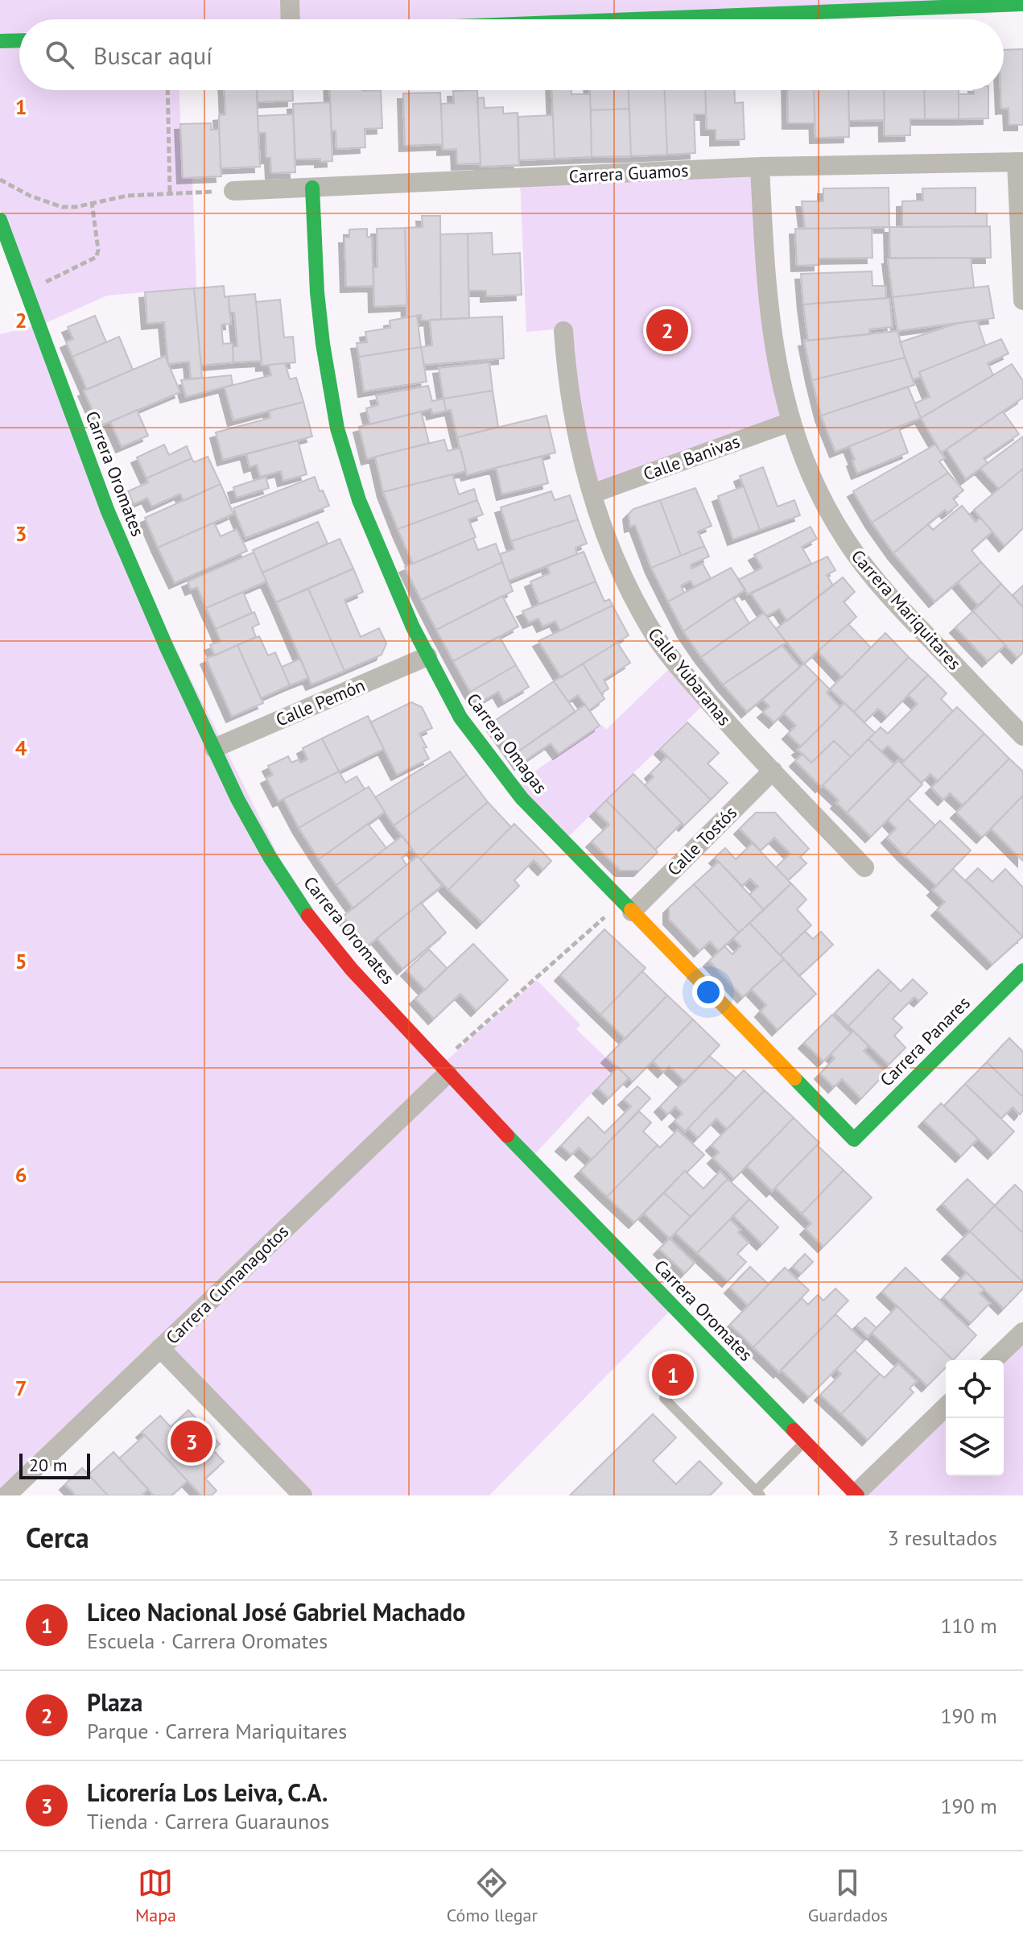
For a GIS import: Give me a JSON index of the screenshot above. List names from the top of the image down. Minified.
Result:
{"streets":{"street":["Carrera Guamos","Calle Banivas","Carrera Oromates","Carrera Mariquitares","Calle Yubaranas","Calle Pemón","Carrera Omagas","Calle Tostós","Carrera Panares","Carrera Cumanagotos"]},"crossings":[["Carrera Guamos","Carrera Mariquitares"],["Carrera Guamos","Carrera Omagas"],["Calle Banivas","Carrera Mariquitares"],["Calle Banivas","Calle Yubaranas"],["Carrera Oromates","Calle Pemón"],["Carrera Oromates","Carrera Cumanagotos"],["Calle Yubaranas","Calle Tostós"],["Calle Pemón","Carrera Omagas"],["Carrera Omagas","Calle Tostós"],["Carrera Omagas","Carrera Panares"]],"scale_bar":"20 m","page":{"search":"Buscar aquí","pins":["2","1","3"],"scale":"20 m","heading":["Cerca","3 resultados"],"list":[{"mark":"1","name":"Liceo Nacional José Gabriel Machado","note":"Escuela · Carrera Oromates","value":"110 m"},{"mark":"2","name":"Plaza","note":"Parque · Carrera Mariquitares","value":"190 m"},{"mark":"3","name":"Licorería Los Leiva, C.A.","note":"Tienda · Carrera Guaraunos","value":"190 m"}],"nav":["Mapa","Cómo llegar","Guardados"]},"grid":{"rows":["1","2","3","4","5","6","7"]}}
